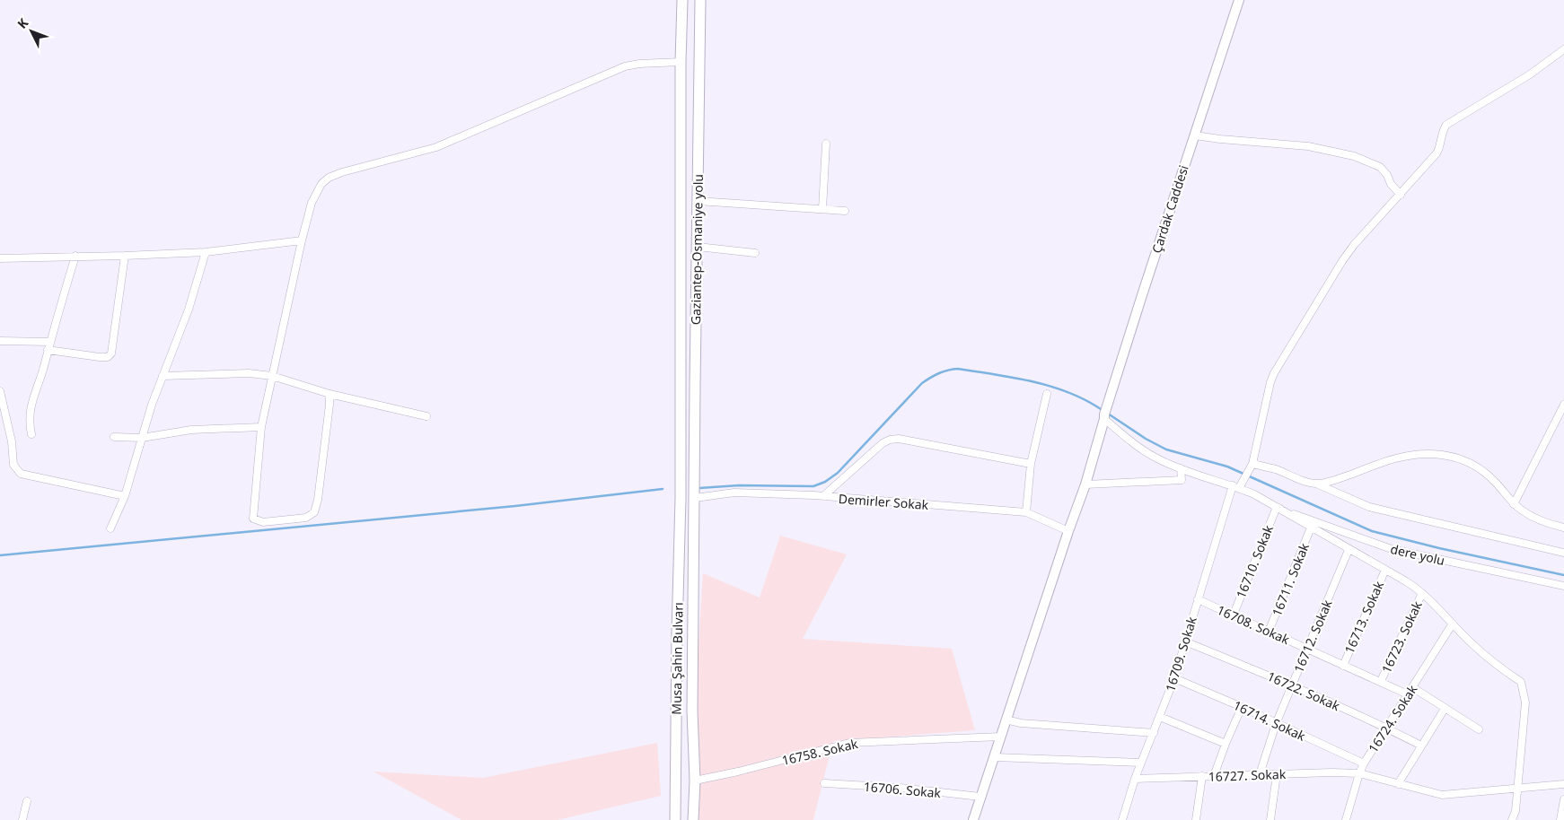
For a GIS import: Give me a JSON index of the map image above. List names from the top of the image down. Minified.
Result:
{"streets":{"highway":["Gaziantep-Osmaniye yolu","Musa Şahin Bulvarı"],"main road":["Çardak Caddesi"],"street":["Demirler Sokak","dere yolu","16710. Sokak","16711. Sokak","16713. Sokak","16708. Sokak","16712. Sokak","16723. Sokak","16709. Sokak","16722. Sokak","16724. Sokak","16714. Sokak","16758. Sokak","16727. Sokak","16706. Sokak"]},"crossings":[["Çardak Caddesi","Demirler Sokak"],["Çardak Caddesi","16758. Sokak"],["Çardak Caddesi","16706. Sokak"],["Gaziantep-Osmaniye yolu","Demirler Sokak"],["Gaziantep-Osmaniye yolu","Musa Şahin Bulvarı"],["Demirler Sokak","Musa Şahin Bulvarı"],["dere yolu","16710. Sokak"],["16710. Sokak","16708. Sokak"],["16711. Sokak","16708. Sokak"],["16713. Sokak","16708. Sokak"],["16708. Sokak","16712. Sokak"],["16708. Sokak","16723. Sokak"],["16708. Sokak","16709. Sokak"],["16708. Sokak","16724. Sokak"],["16712. Sokak","16722. Sokak"],["16712. Sokak","16714. Sokak"],["16712. Sokak","16727. Sokak"],["16709. Sokak","16722. Sokak"],["16709. Sokak","16714. Sokak"],["16709. Sokak","16727. Sokak"],["Musa Şahin Bulvarı","16758. Sokak"],["16722. Sokak","16724. Sokak"],["16724. Sokak","16714. Sokak"],["16724. Sokak","16727. Sokak"]],"north":"top left"}
